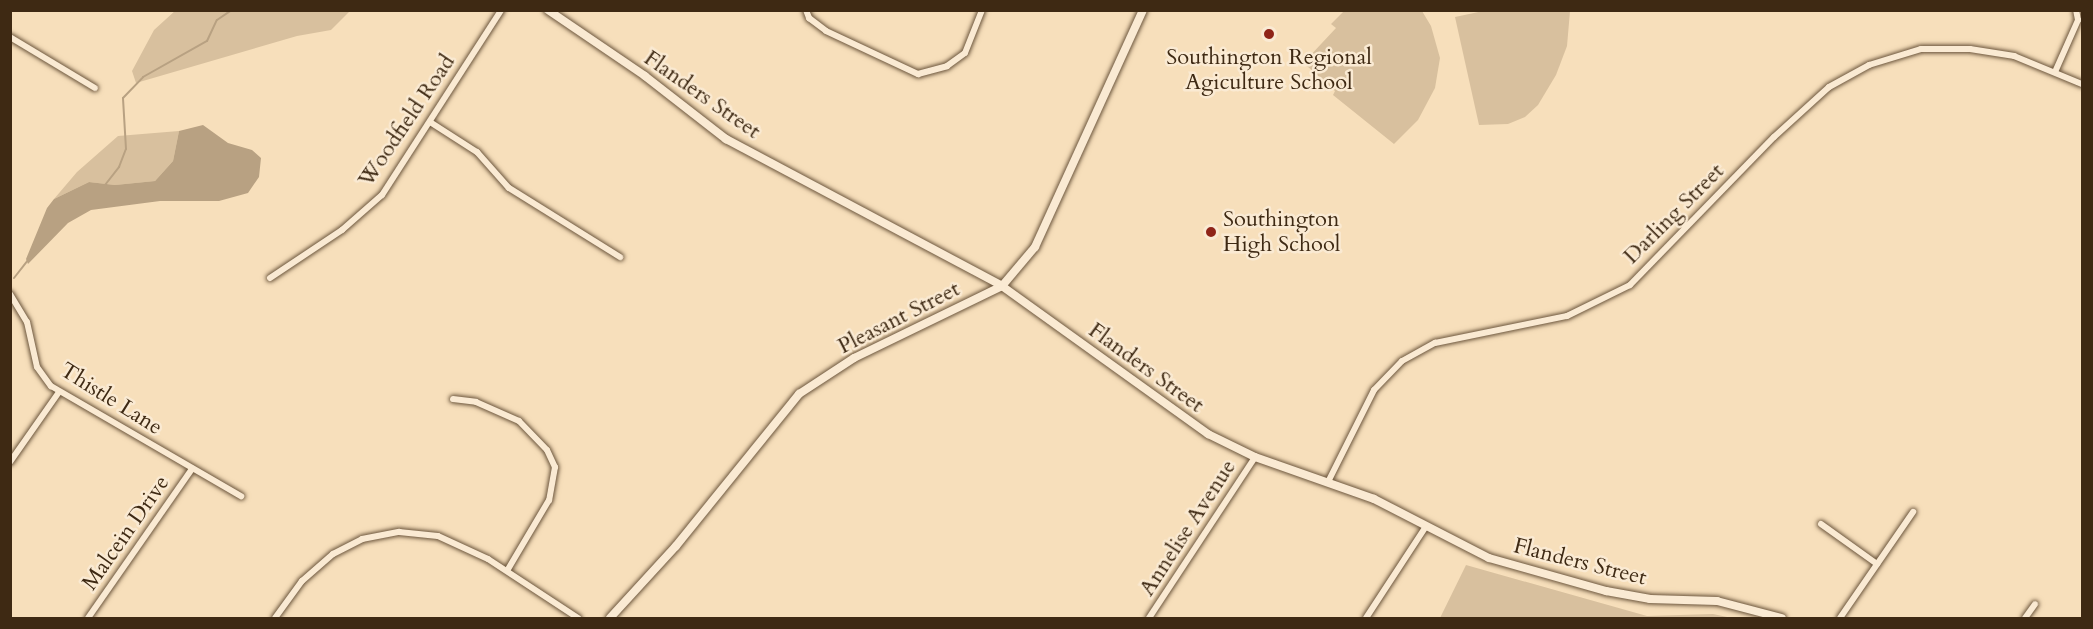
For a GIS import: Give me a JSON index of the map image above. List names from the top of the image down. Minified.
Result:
{"streets":{"street":["Flanders Street","Woodfield Road","Darling Street","Pleasant Street","Thistle Lane","Annelise Avenue","Malcein Drive"]},"crossings":[["Flanders Street","Darling Street"],["Flanders Street","Pleasant Street"],["Flanders Street","Annelise Avenue"],["Thistle Lane","Malcein Drive"]],"places":["Southington Regional Agiculture School","Southington High School"]}
